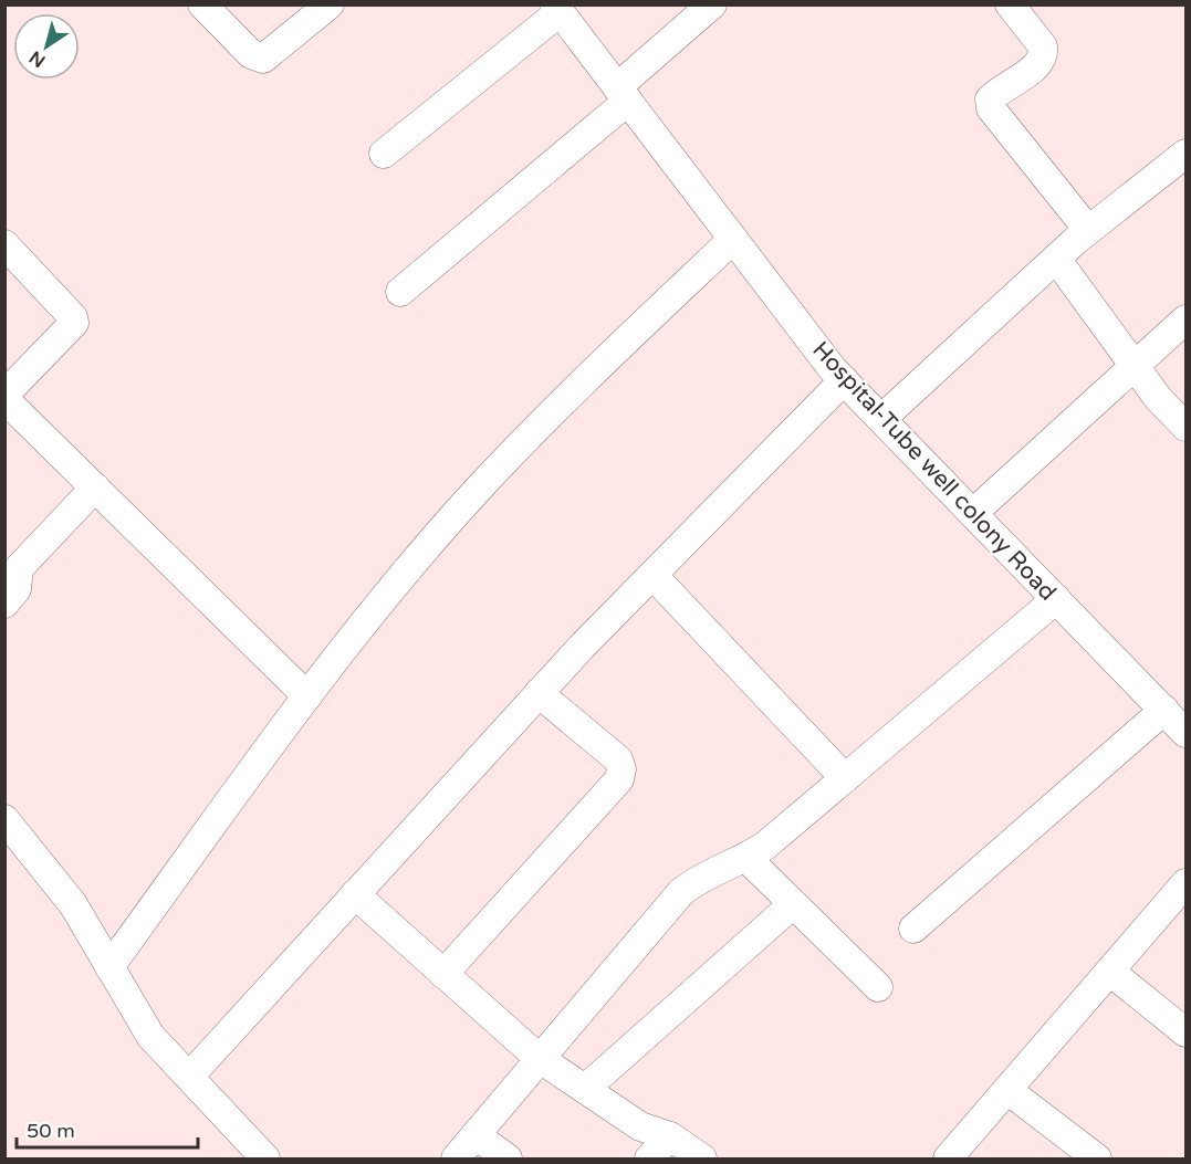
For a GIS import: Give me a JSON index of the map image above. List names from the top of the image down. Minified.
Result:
{"streets":{"street":["Hospital-Tube well colony Road"]},"scale_bar":"50 m","north":"bottom left"}
